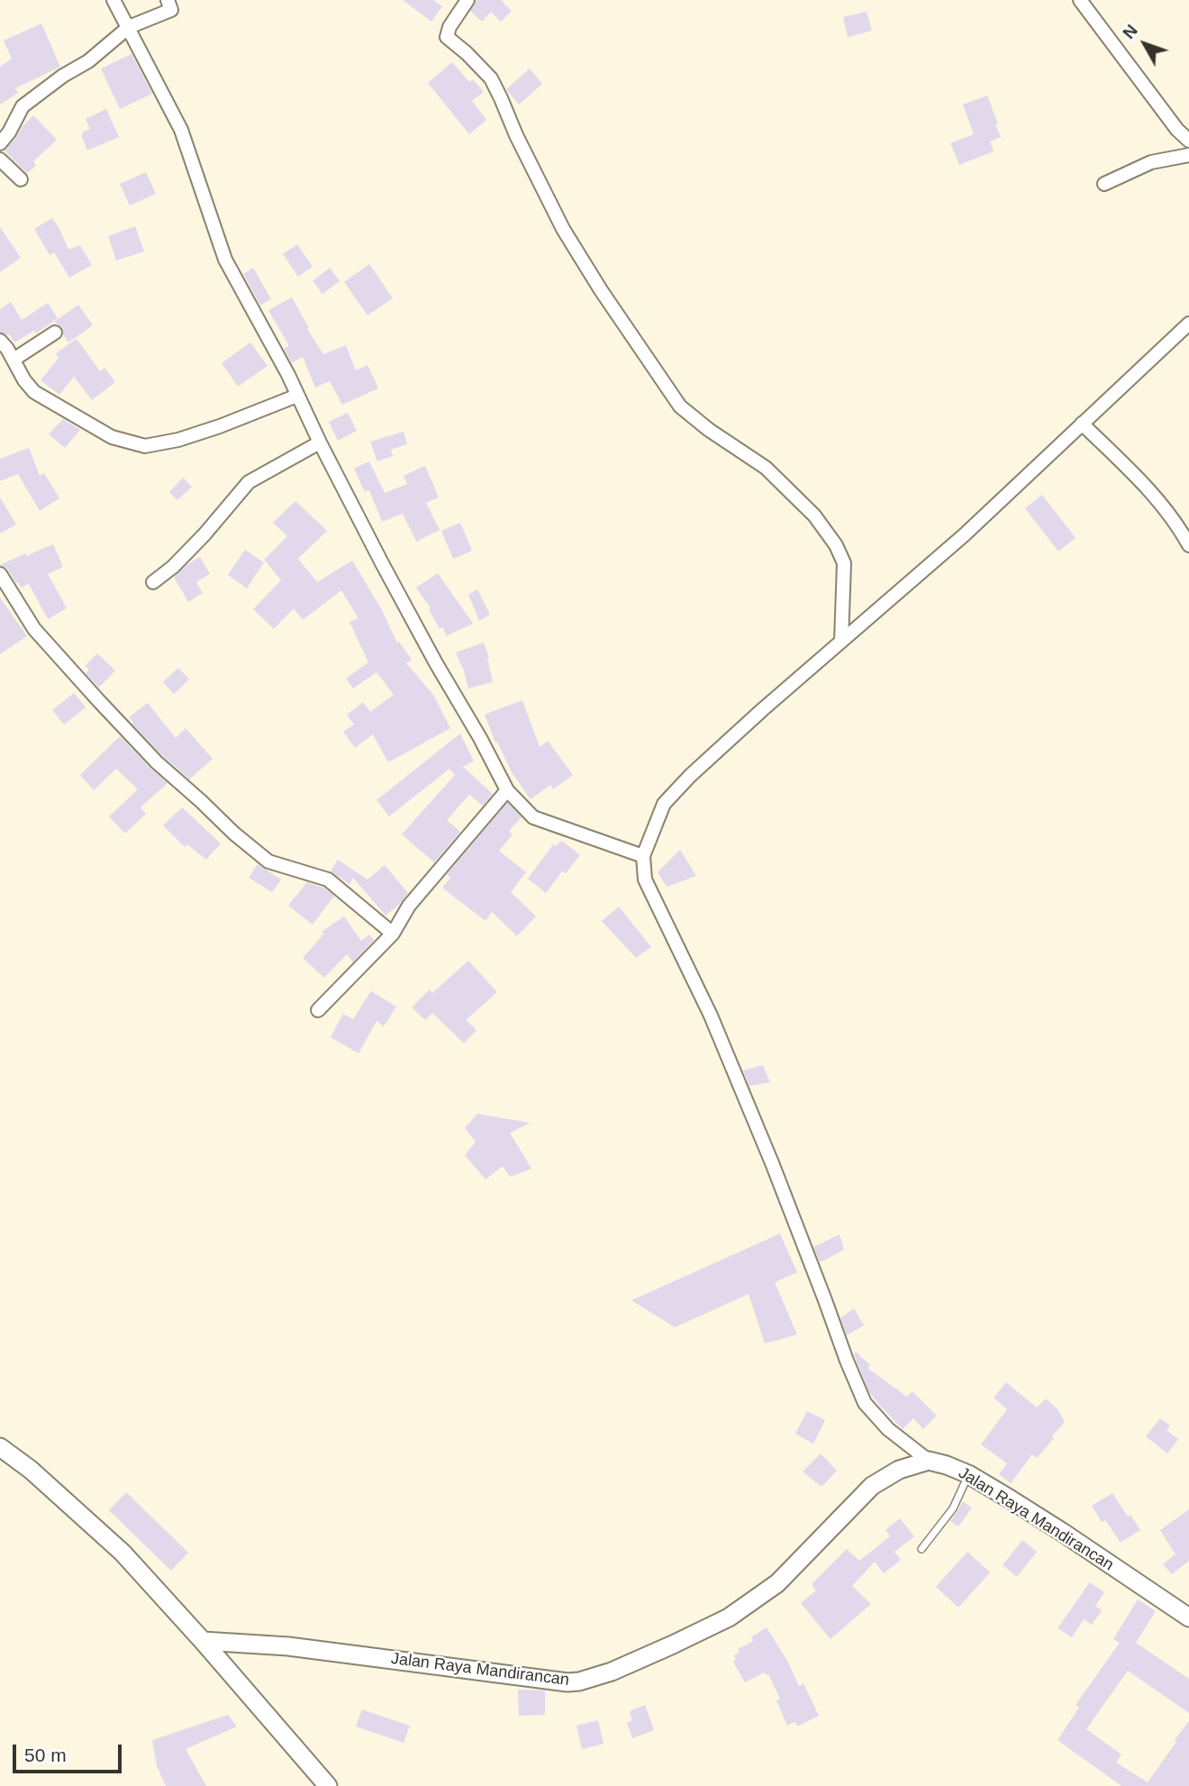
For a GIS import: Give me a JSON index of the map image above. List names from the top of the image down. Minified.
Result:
{"streets":{"street":["Jalan Raya Mandirancan"]},"scale_bar":"50 m","north":"top left"}
